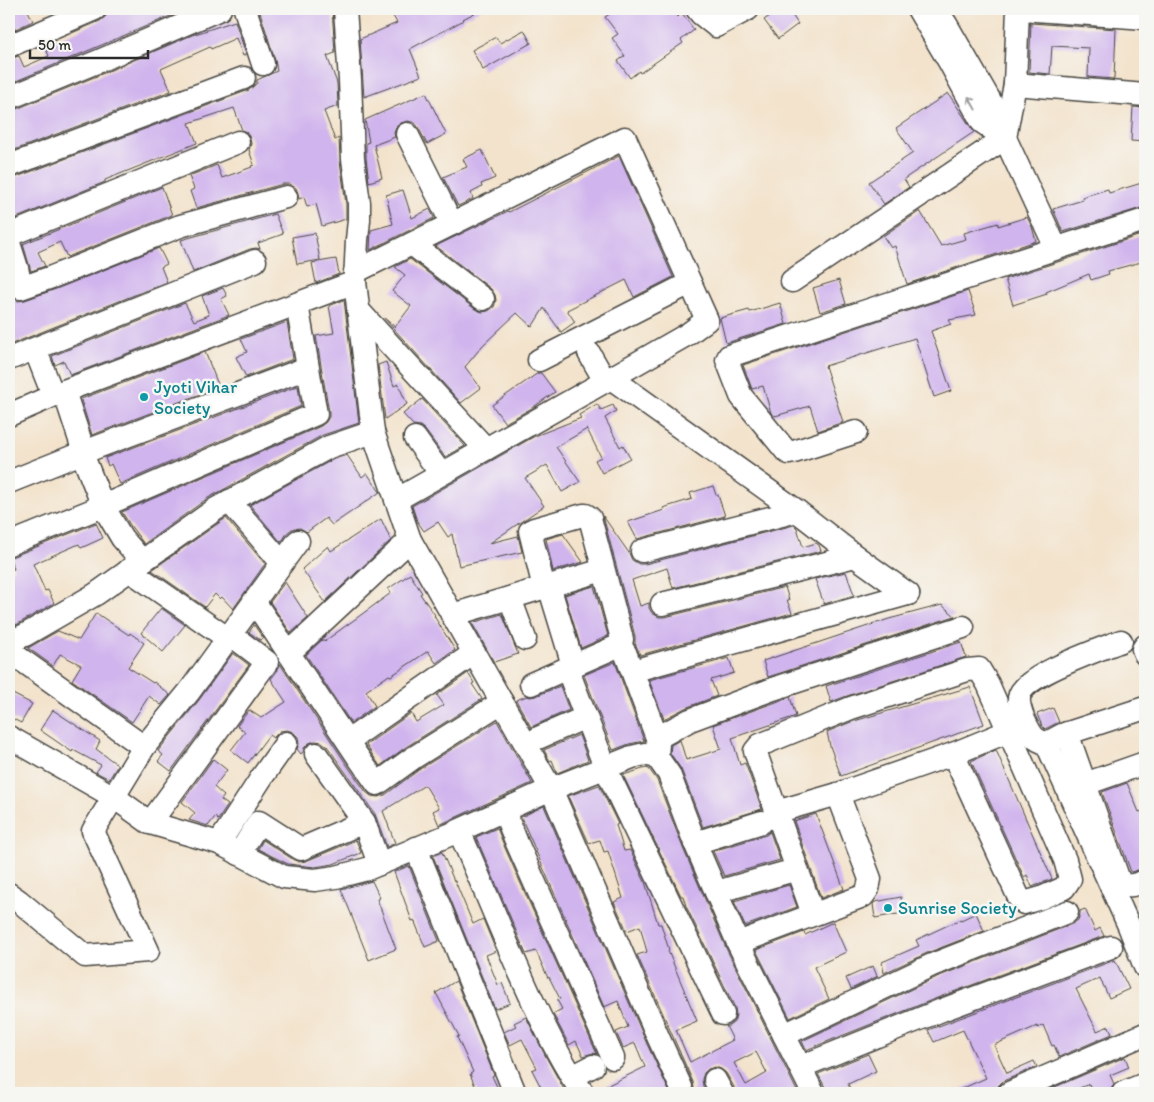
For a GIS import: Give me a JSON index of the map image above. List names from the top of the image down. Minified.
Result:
{"places":["Jyoti Vihar Society","Sunrise Society"],"scale_bar":"50 m"}
